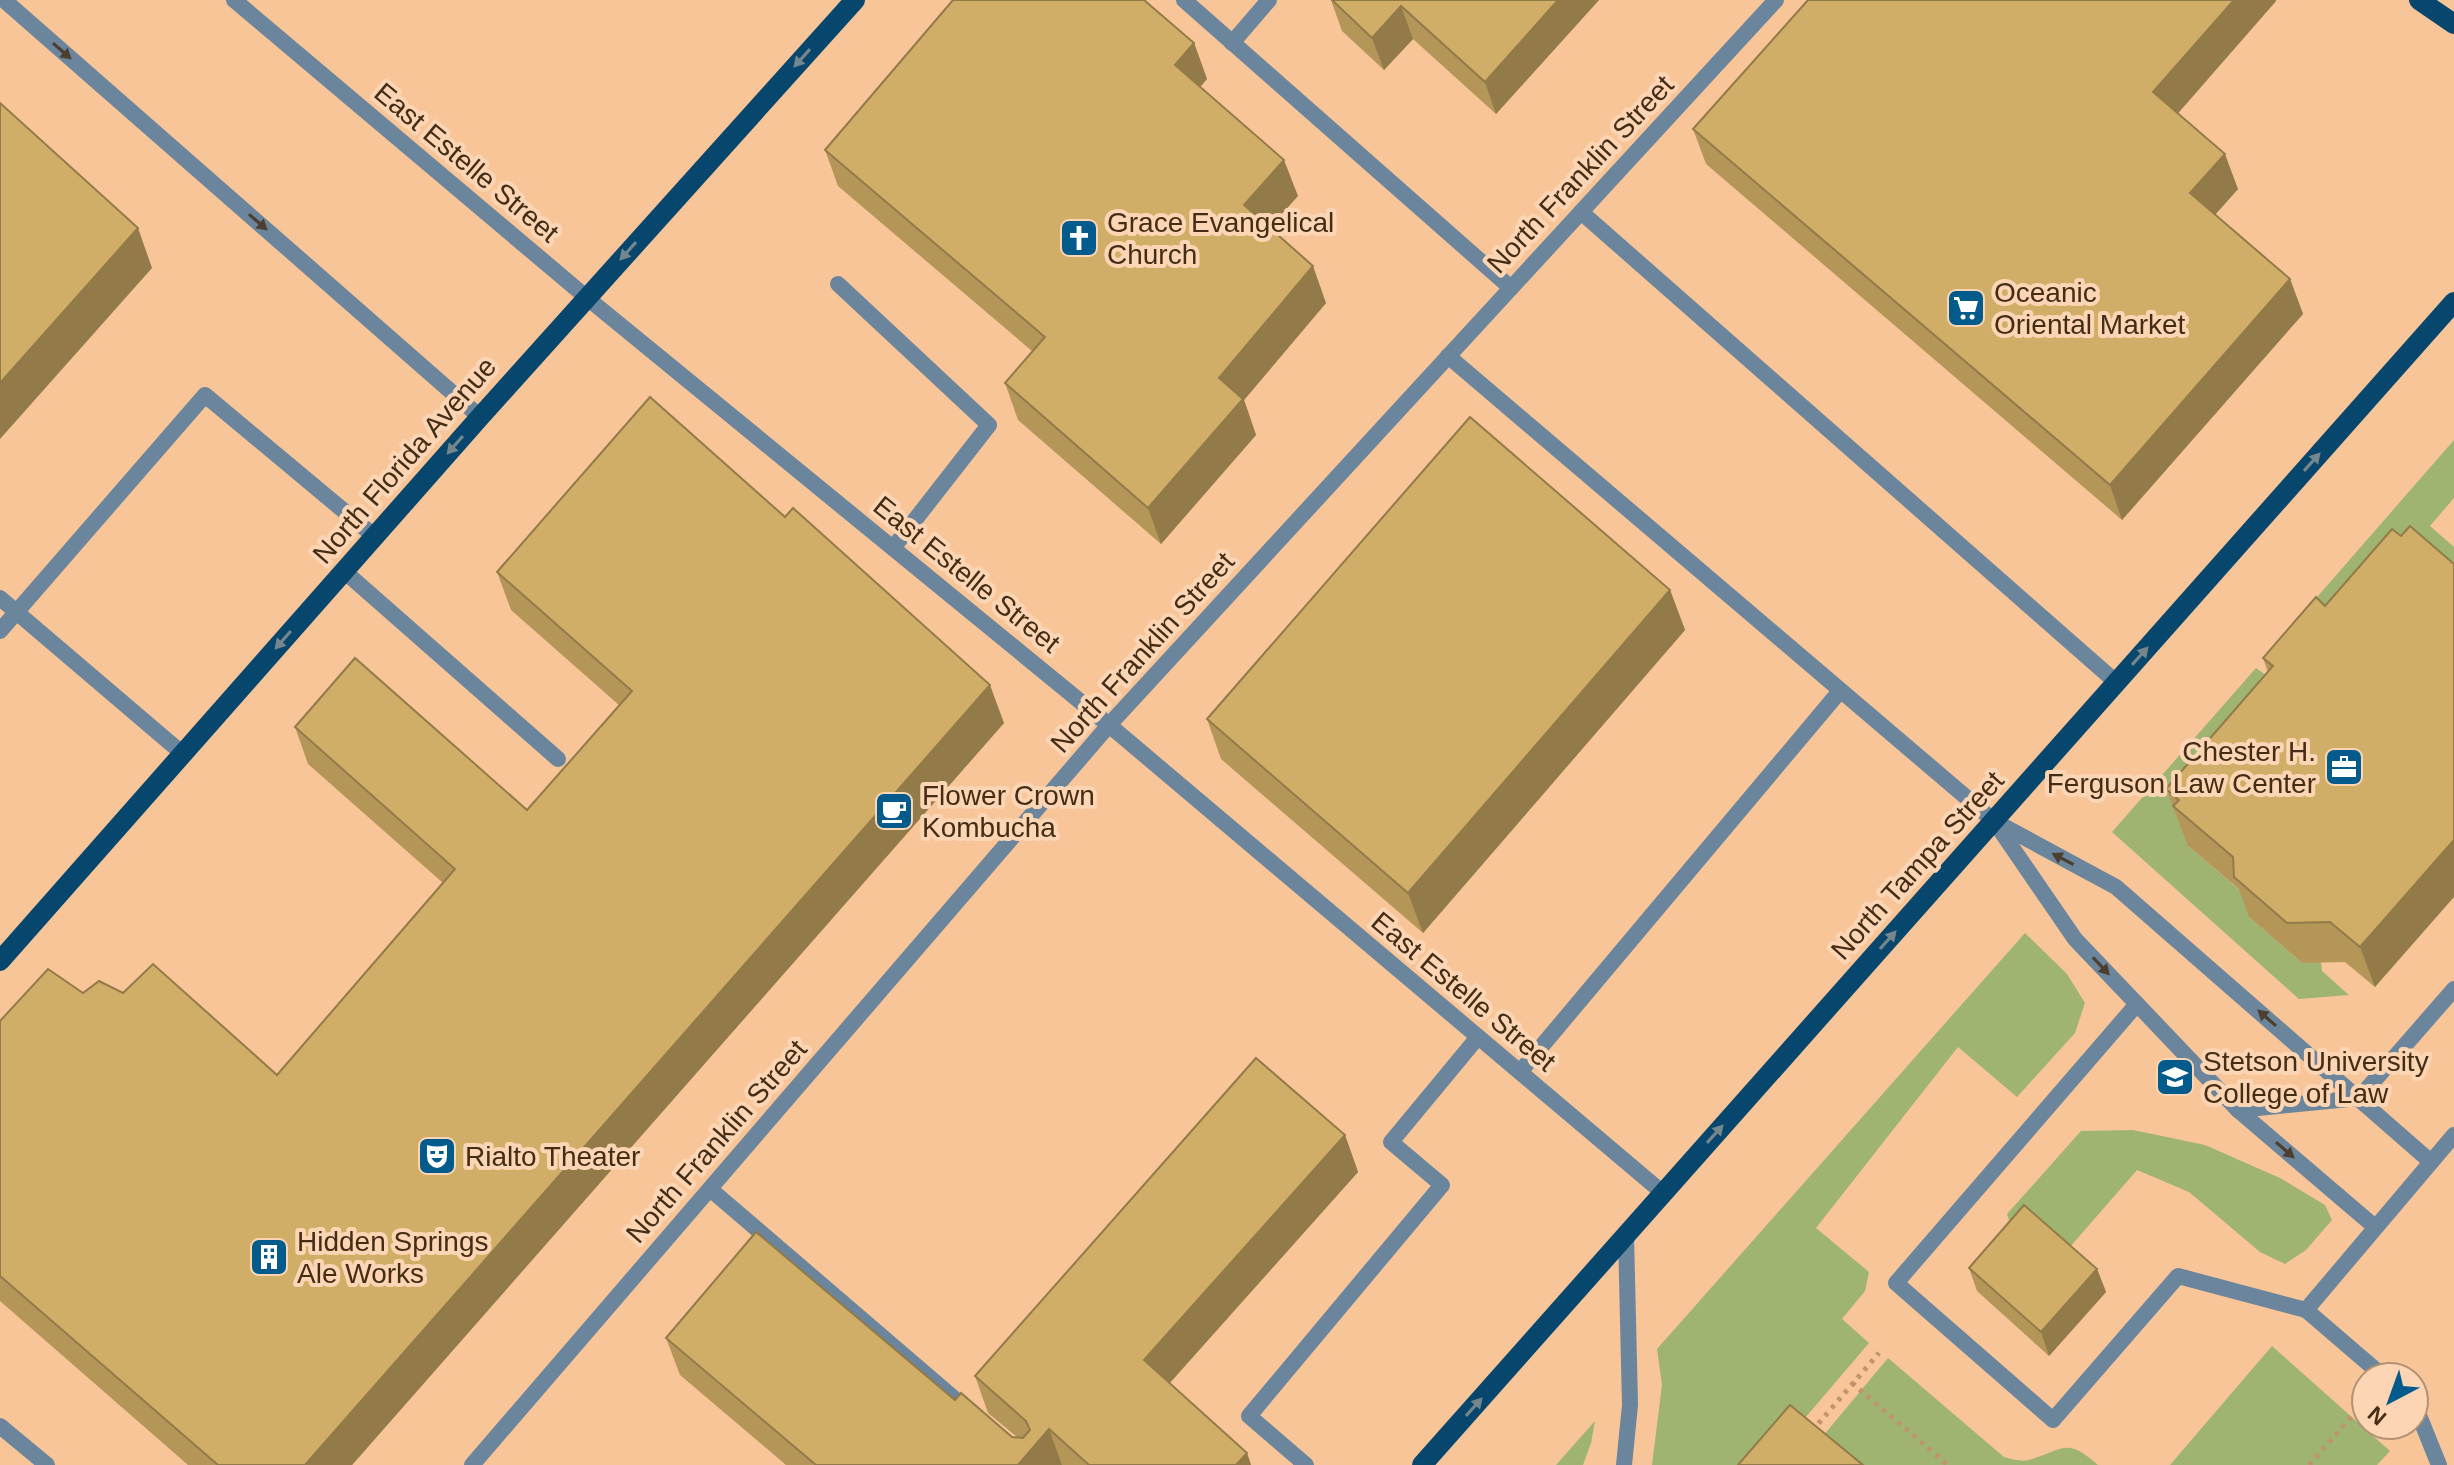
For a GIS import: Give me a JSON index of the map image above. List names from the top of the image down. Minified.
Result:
{"streets":{"main road":["North Florida Avenue","North Tampa Street"],"street":["East Estelle Street","North Franklin Street"]},"crossings":[["East Estelle Street","North Franklin Street"],["East Estelle Street","North Florida Avenue"],["East Estelle Street","North Tampa Street"]],"one_way":["North Florida Avenue","North Tampa Street"],"places":{"church":["Grace Evangelical Church"],"supermarket":["Oceanic Oriental Market"],"office":["Chester H. Ferguson Law Center"],"cafe":["Flower Crown Kombucha"],"school or university":["Stetson University College of Law"],"theatre":["Rialto Theater"],"building":["Hidden Springs Ale Works"]},"north":"bottom left"}
